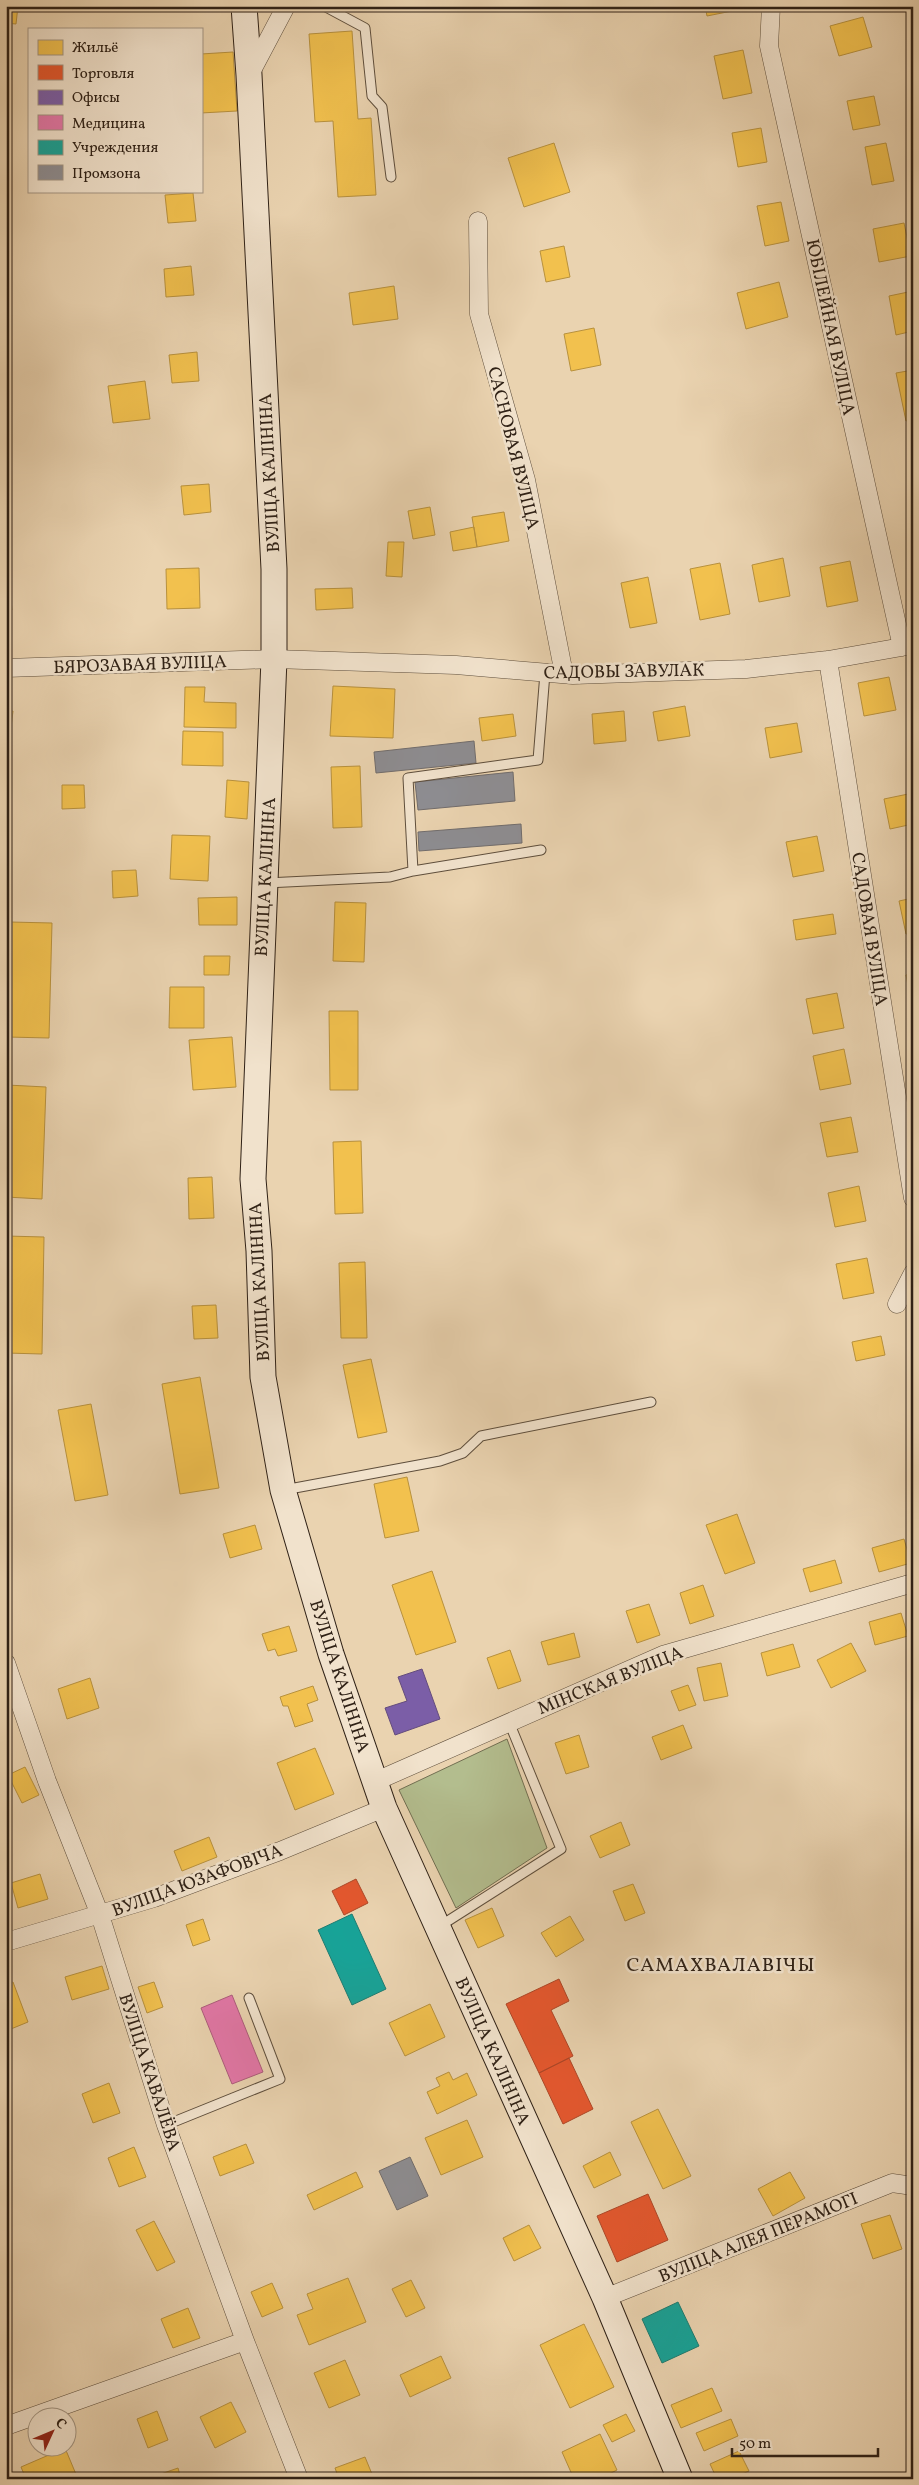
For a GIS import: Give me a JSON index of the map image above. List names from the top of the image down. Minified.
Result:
{"streets":{"street":["ЮБІЛЕЙНАЯ ВУЛІЦА","САСНОВАЯ ВУЛІЦА","ВУЛІЦА КАЛІНІНА","БЯРОЗАВАЯ ВУЛІЦА","САДОВЫ ЗАВУЛАК","САДОВАЯ ВУЛІЦА","МІНСКАЯ ВУЛІЦА","ВУЛІЦА ЮЗАФОВІЧА","ВУЛІЦА КАВАЛЁВА","ВУЛІЦА АЛЕЯ ПЕРАМОГІ"]},"crossings":[["ЮБІЛЕЙНАЯ ВУЛІЦА","САДОВЫ ЗАВУЛАК"],["САСНОВАЯ ВУЛІЦА","САДОВЫ ЗАВУЛАК"],["ВУЛІЦА КАЛІНІНА","БЯРОЗАВАЯ ВУЛІЦА"],["ВУЛІЦА КАЛІНІНА","САДОВЫ ЗАВУЛАК"],["ВУЛІЦА КАЛІНІНА","МІНСКАЯ ВУЛІЦА"],["ВУЛІЦА КАЛІНІНА","ВУЛІЦА ЮЗАФОВІЧА"],["ВУЛІЦА КАЛІНІНА","ВУЛІЦА АЛЕЯ ПЕРАМОГІ"],["БЯРОЗАВАЯ ВУЛІЦА","САДОВЫ ЗАВУЛАК"],["САДОВЫ ЗАВУЛАК","САДОВАЯ ВУЛІЦА"],["ВУЛІЦА ЮЗАФОВІЧА","ВУЛІЦА КАВАЛЁВА"]],"districts":["САМАХВАЛАВІЧЫ"],"legend":["Жильё","Торговля","Офисы","Медицина","Учреждения","Промзона"],"scale_bar":"50 m","north":"top right"}
